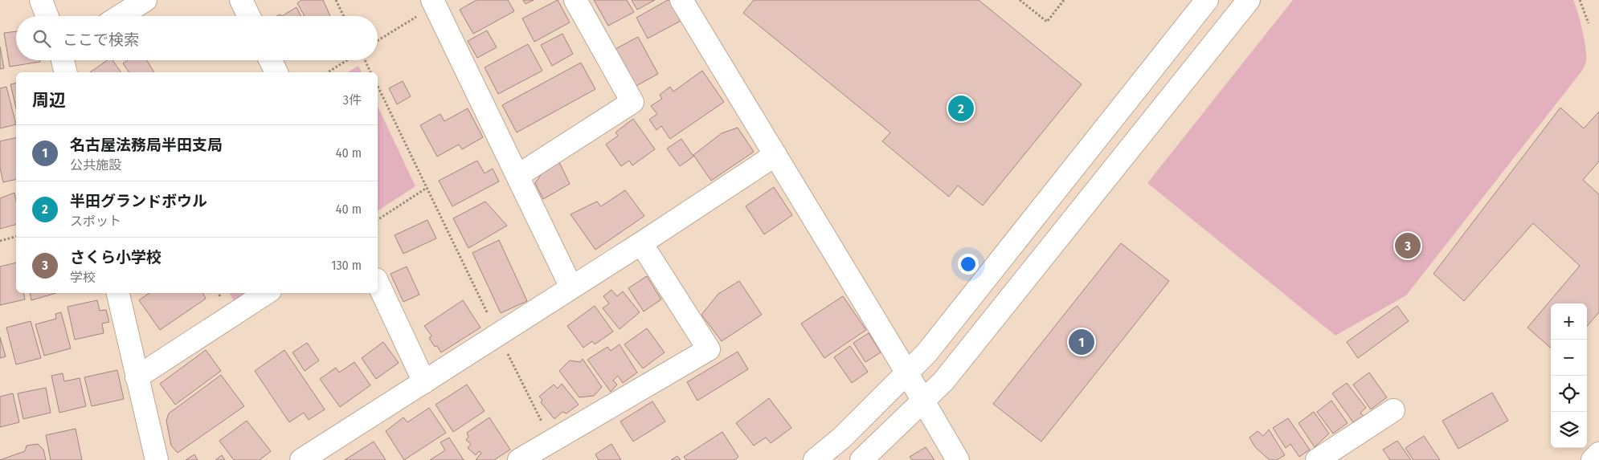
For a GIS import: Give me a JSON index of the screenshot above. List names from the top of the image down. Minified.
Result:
{"page":{"search":"ここで検索","heading":["周辺","3件"],"pins":["2","3","1"],"list":[{"mark":"1","name":"名古屋法務局半田支局","note":"公共施設","value":"40 m"},{"mark":"2","name":"半田グランドボウル","note":"スポット","value":"40 m"},{"mark":"3","name":"さくら小学校","note":"学校","value":"130 m"}],"map_buttons":["+","−"]}}
